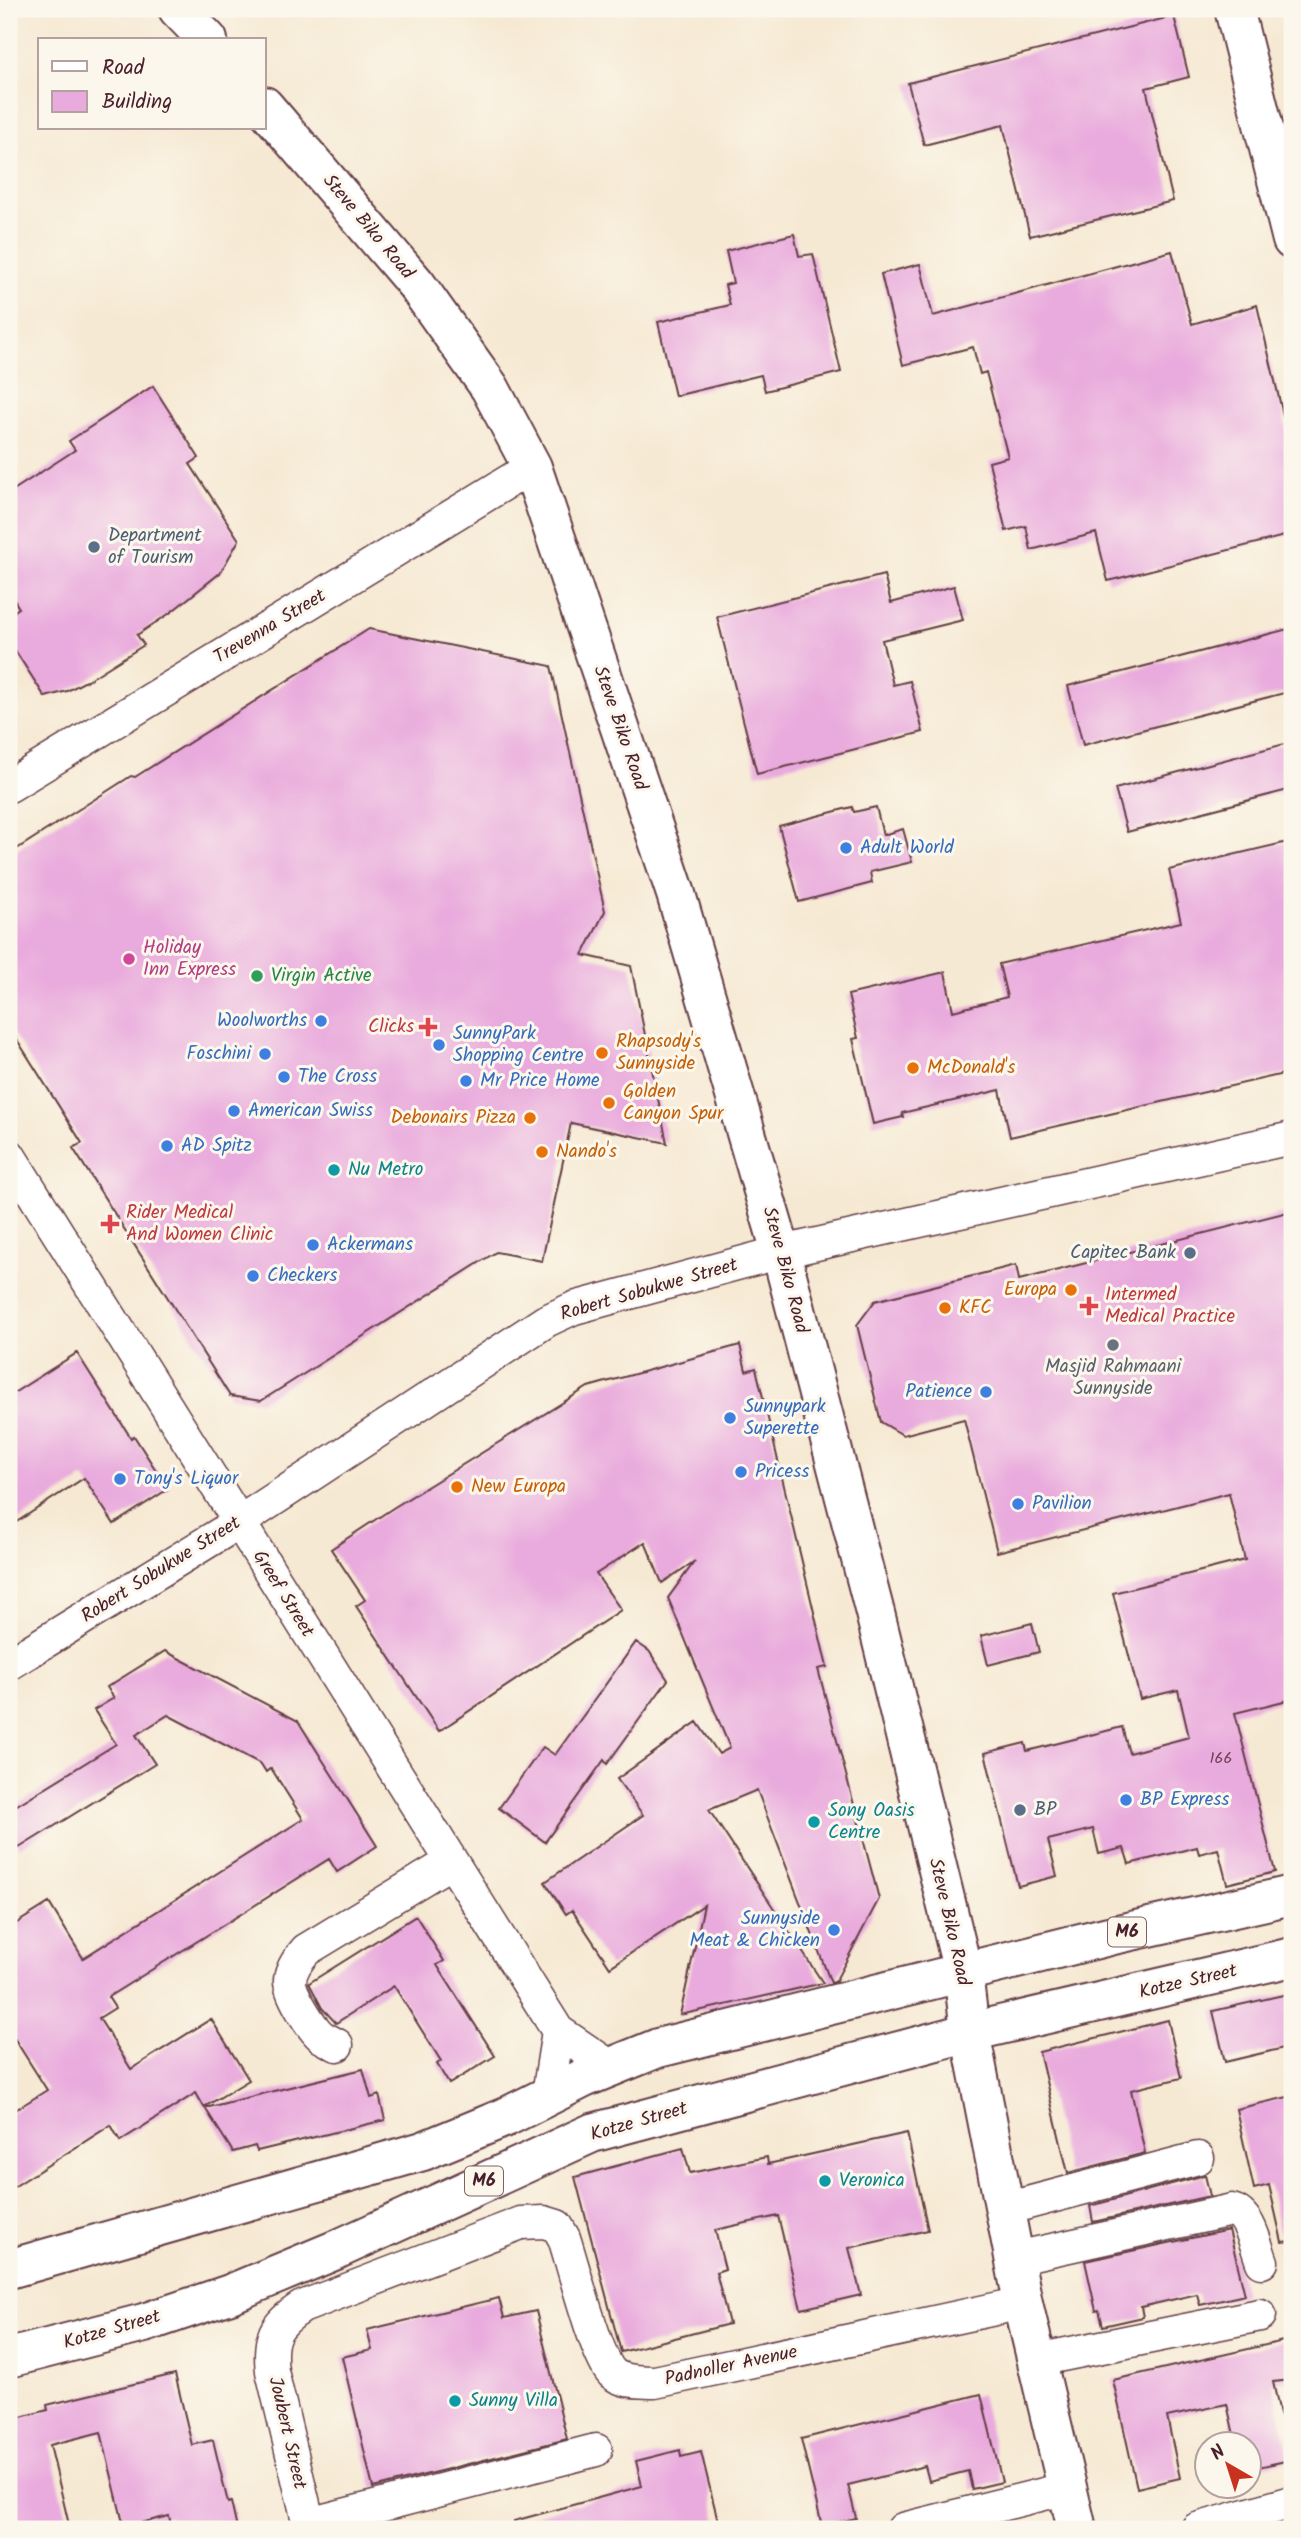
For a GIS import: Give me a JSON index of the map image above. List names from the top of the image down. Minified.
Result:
{"streets":{"main road":["Steve Biko Road","M6","Kotze Street"],"street":["Trevenna Street","Robert Sobukwe Street","Greef Street","Padnoller Avenue","Joubert Street"]},"crossings":[["Steve Biko Road","Trevenna Street"],["Steve Biko Road","Robert Sobukwe Street"],["Steve Biko Road","M6"],["Steve Biko Road","Kotze Street"],["Steve Biko Road","Padnoller Avenue"],["Robert Sobukwe Street","Greef Street"],["Greef Street","M6"],["Padnoller Avenue","Joubert Street"]],"places":{"other":["Department of Tourism","Adult World","Holiday Inn Express","Virgin Active","Woolworths","SunnyPark Shopping Centre","Rhapsody's Sunnyside","Foschini","McDonald's","The Cross","Mr Price Home","Golden Canyon Spur","American Swiss","Debonairs Pizza","AD Spitz","Nando's","Nu Metro","Ackermans","Capitec Bank","Checkers","Europa","KFC","Masjid Rahmaani Sunnyside","Patience","Sunnypark Superette","Pricess","Tony's Liquor","New Europa","Pavilion","BP Express","BP","Sony Oasis Centre","Sunnyside Meat & Chicken","Veronica","Sunny Villa"],"health":["Clicks","Rider Medical And Women Clinic","Intermed Medical Practice"]},"house_numbers":["166"],"legend":["Road","Building"],"north":"top left"}
